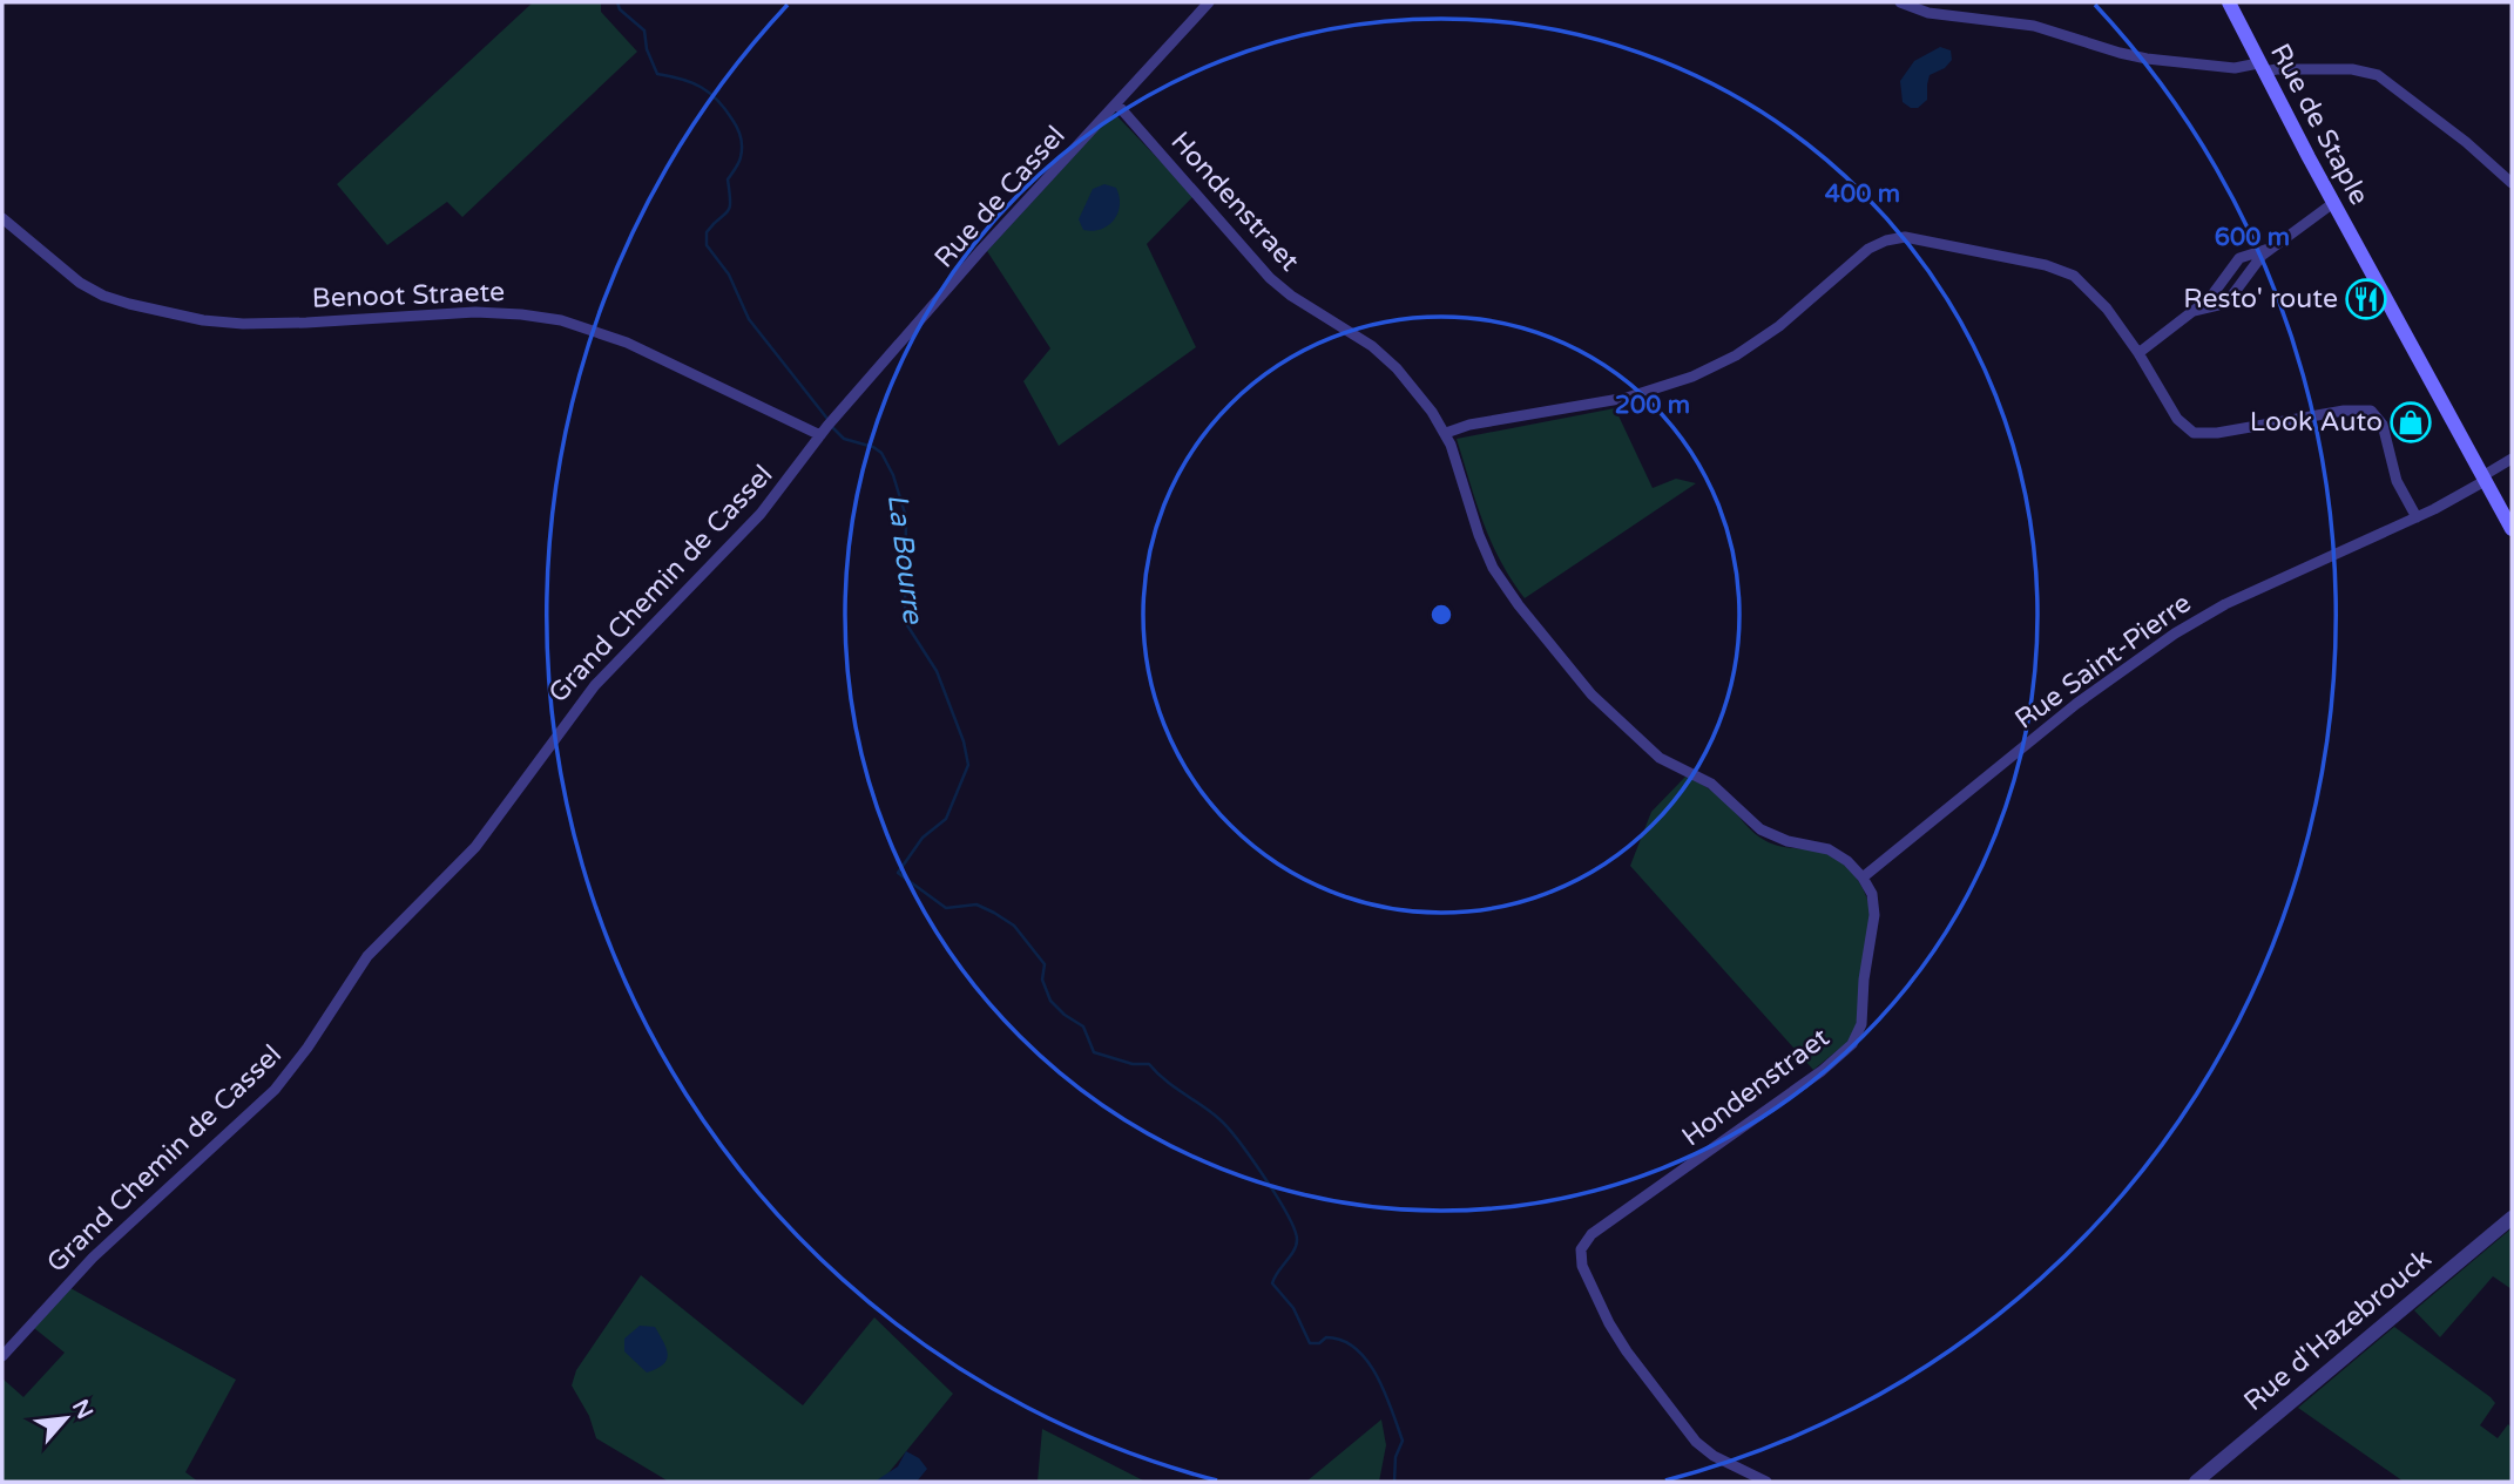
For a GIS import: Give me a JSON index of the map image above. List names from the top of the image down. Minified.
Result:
{"streets":{"main road":["Rue de Staple"],"street":["Rue de Cassel","Hondenstraet","Benoot Straete","Grand Chemin de Cassel","Rue Saint-Pierre","Rue d'Hazebrouck"]},"crossings":[["Rue de Staple","Rue Saint-Pierre"],["Rue de Cassel","Hondenstraet"],["Rue de Cassel","Benoot Straete"],["Rue de Cassel","Grand Chemin de Cassel"],["Hondenstraet","Rue Saint-Pierre"],["Benoot Straete","Grand Chemin de Cassel"]],"water":["La Bourre"],"places":{"restaurant":["Resto' route"],"shop":["Look Auto"]},"north":"top right","rings":["400 m","600 m","200 m"]}
